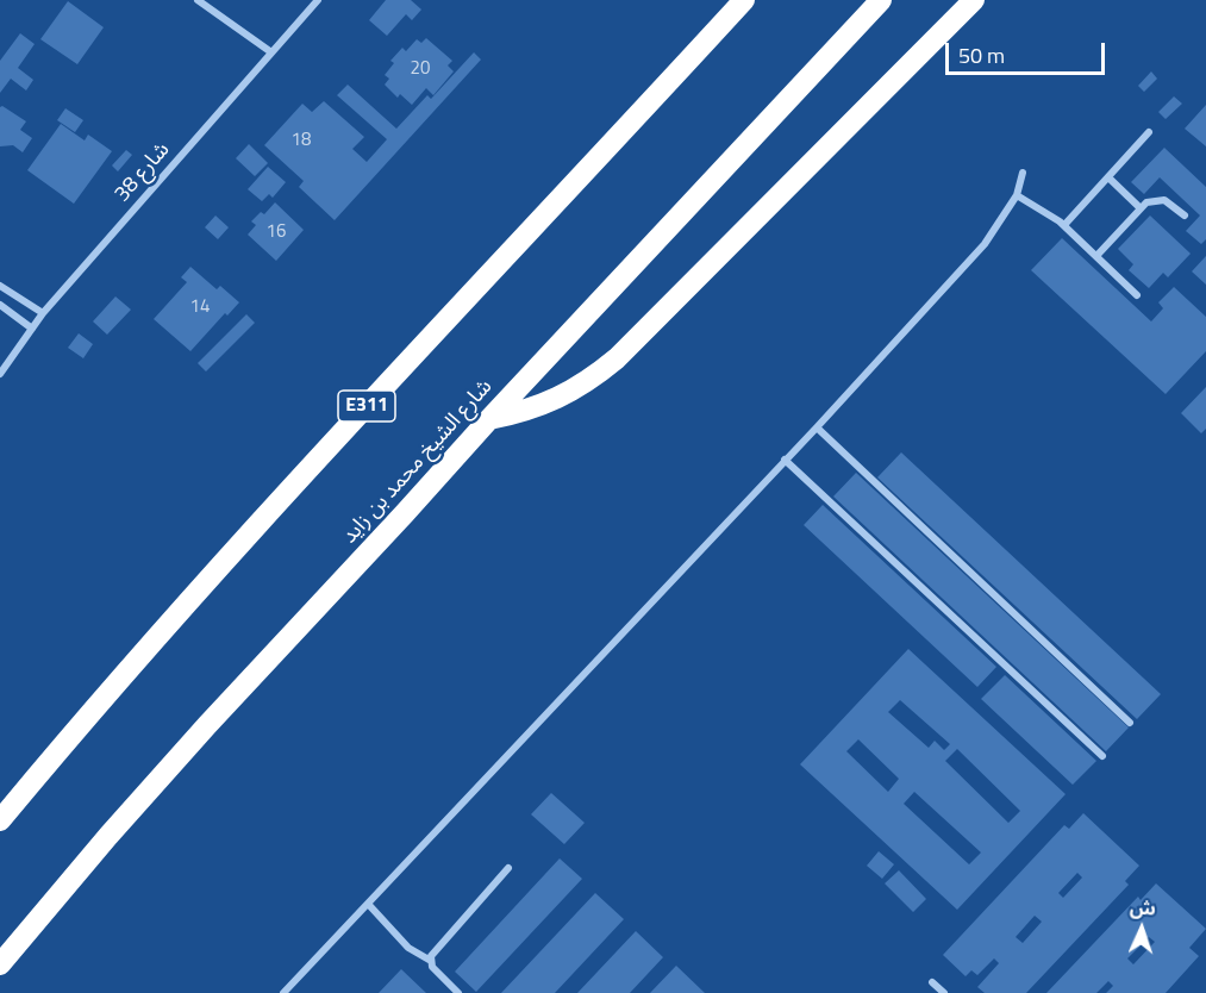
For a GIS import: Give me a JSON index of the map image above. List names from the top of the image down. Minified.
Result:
{"streets":{"highway":["E311","شارع الشيخ محمد بن زايد"],"street":["شارع 38"]},"house_numbers":["20","18","16","14"],"scale_bar":"50 m","north":"top"}
